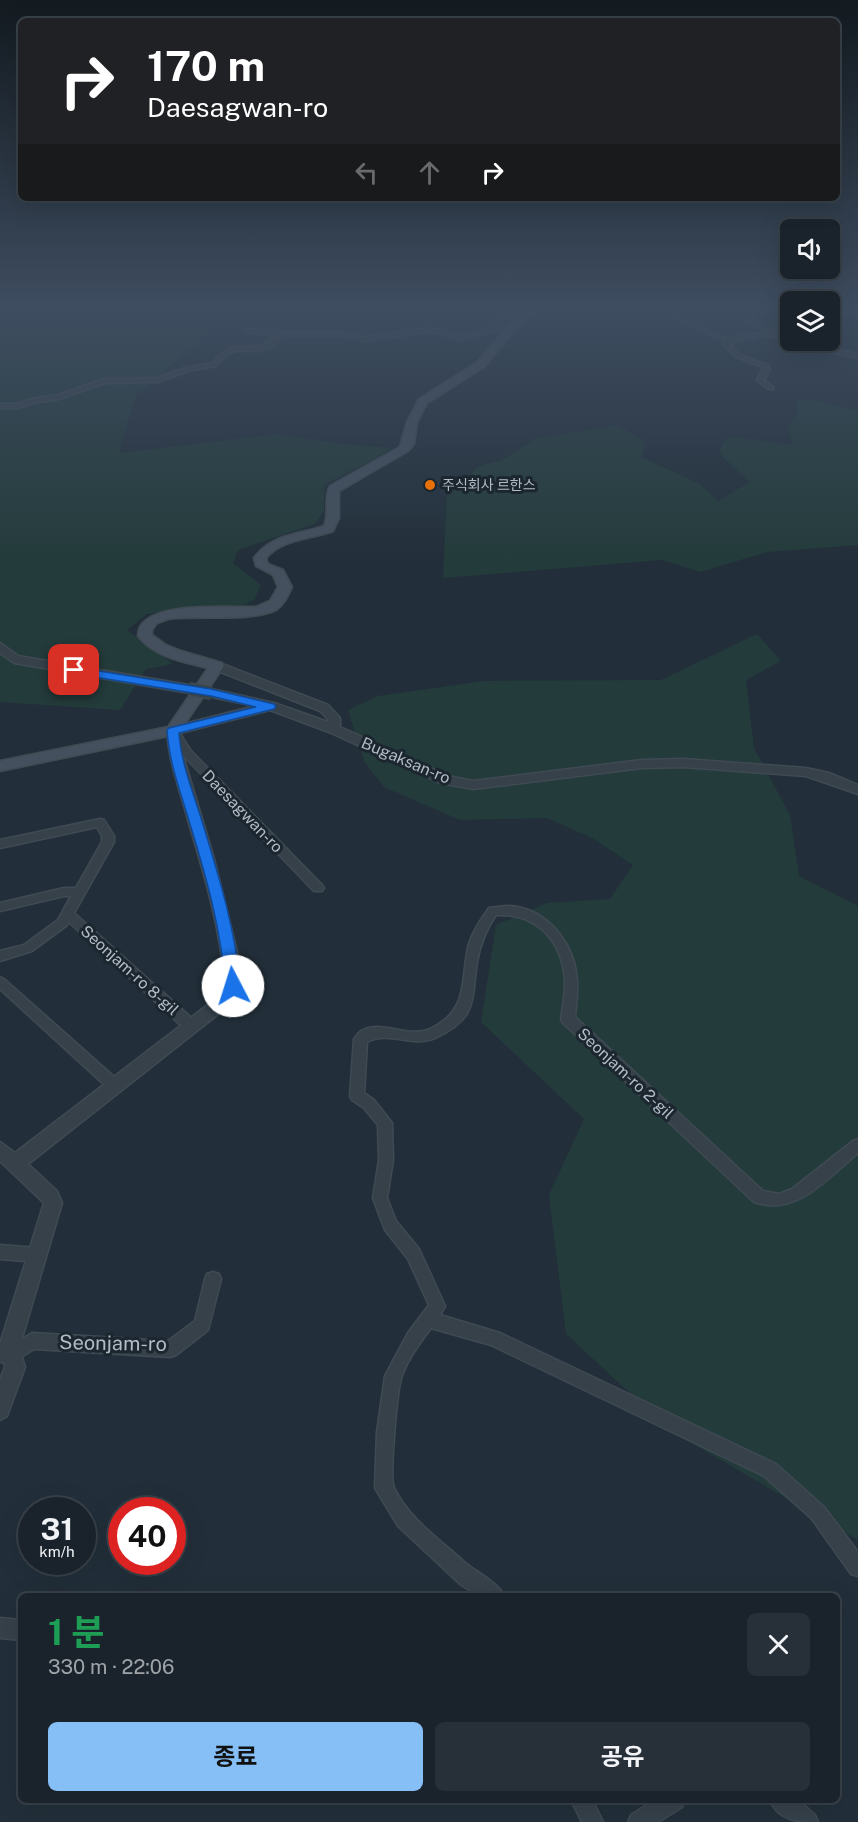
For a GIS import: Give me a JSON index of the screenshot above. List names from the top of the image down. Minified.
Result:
{"streets":{"street":["Bugaksan-ro","Daesagwan-ro","Seonjam-ro 8-gil","Seonjam-ro 2-gil","Seonjam-ro"]},"crossings":[["Daesagwan-ro","Seonjam-ro 8-gil"]],"places":["주식회사 르한스"],"page":{"turn":["170 m","Daesagwan-ro"],"speed":"31 km/h","limit":"40","heading":["1 분","330 m · 22:06"],"buttons":["종료","공유"]}}
